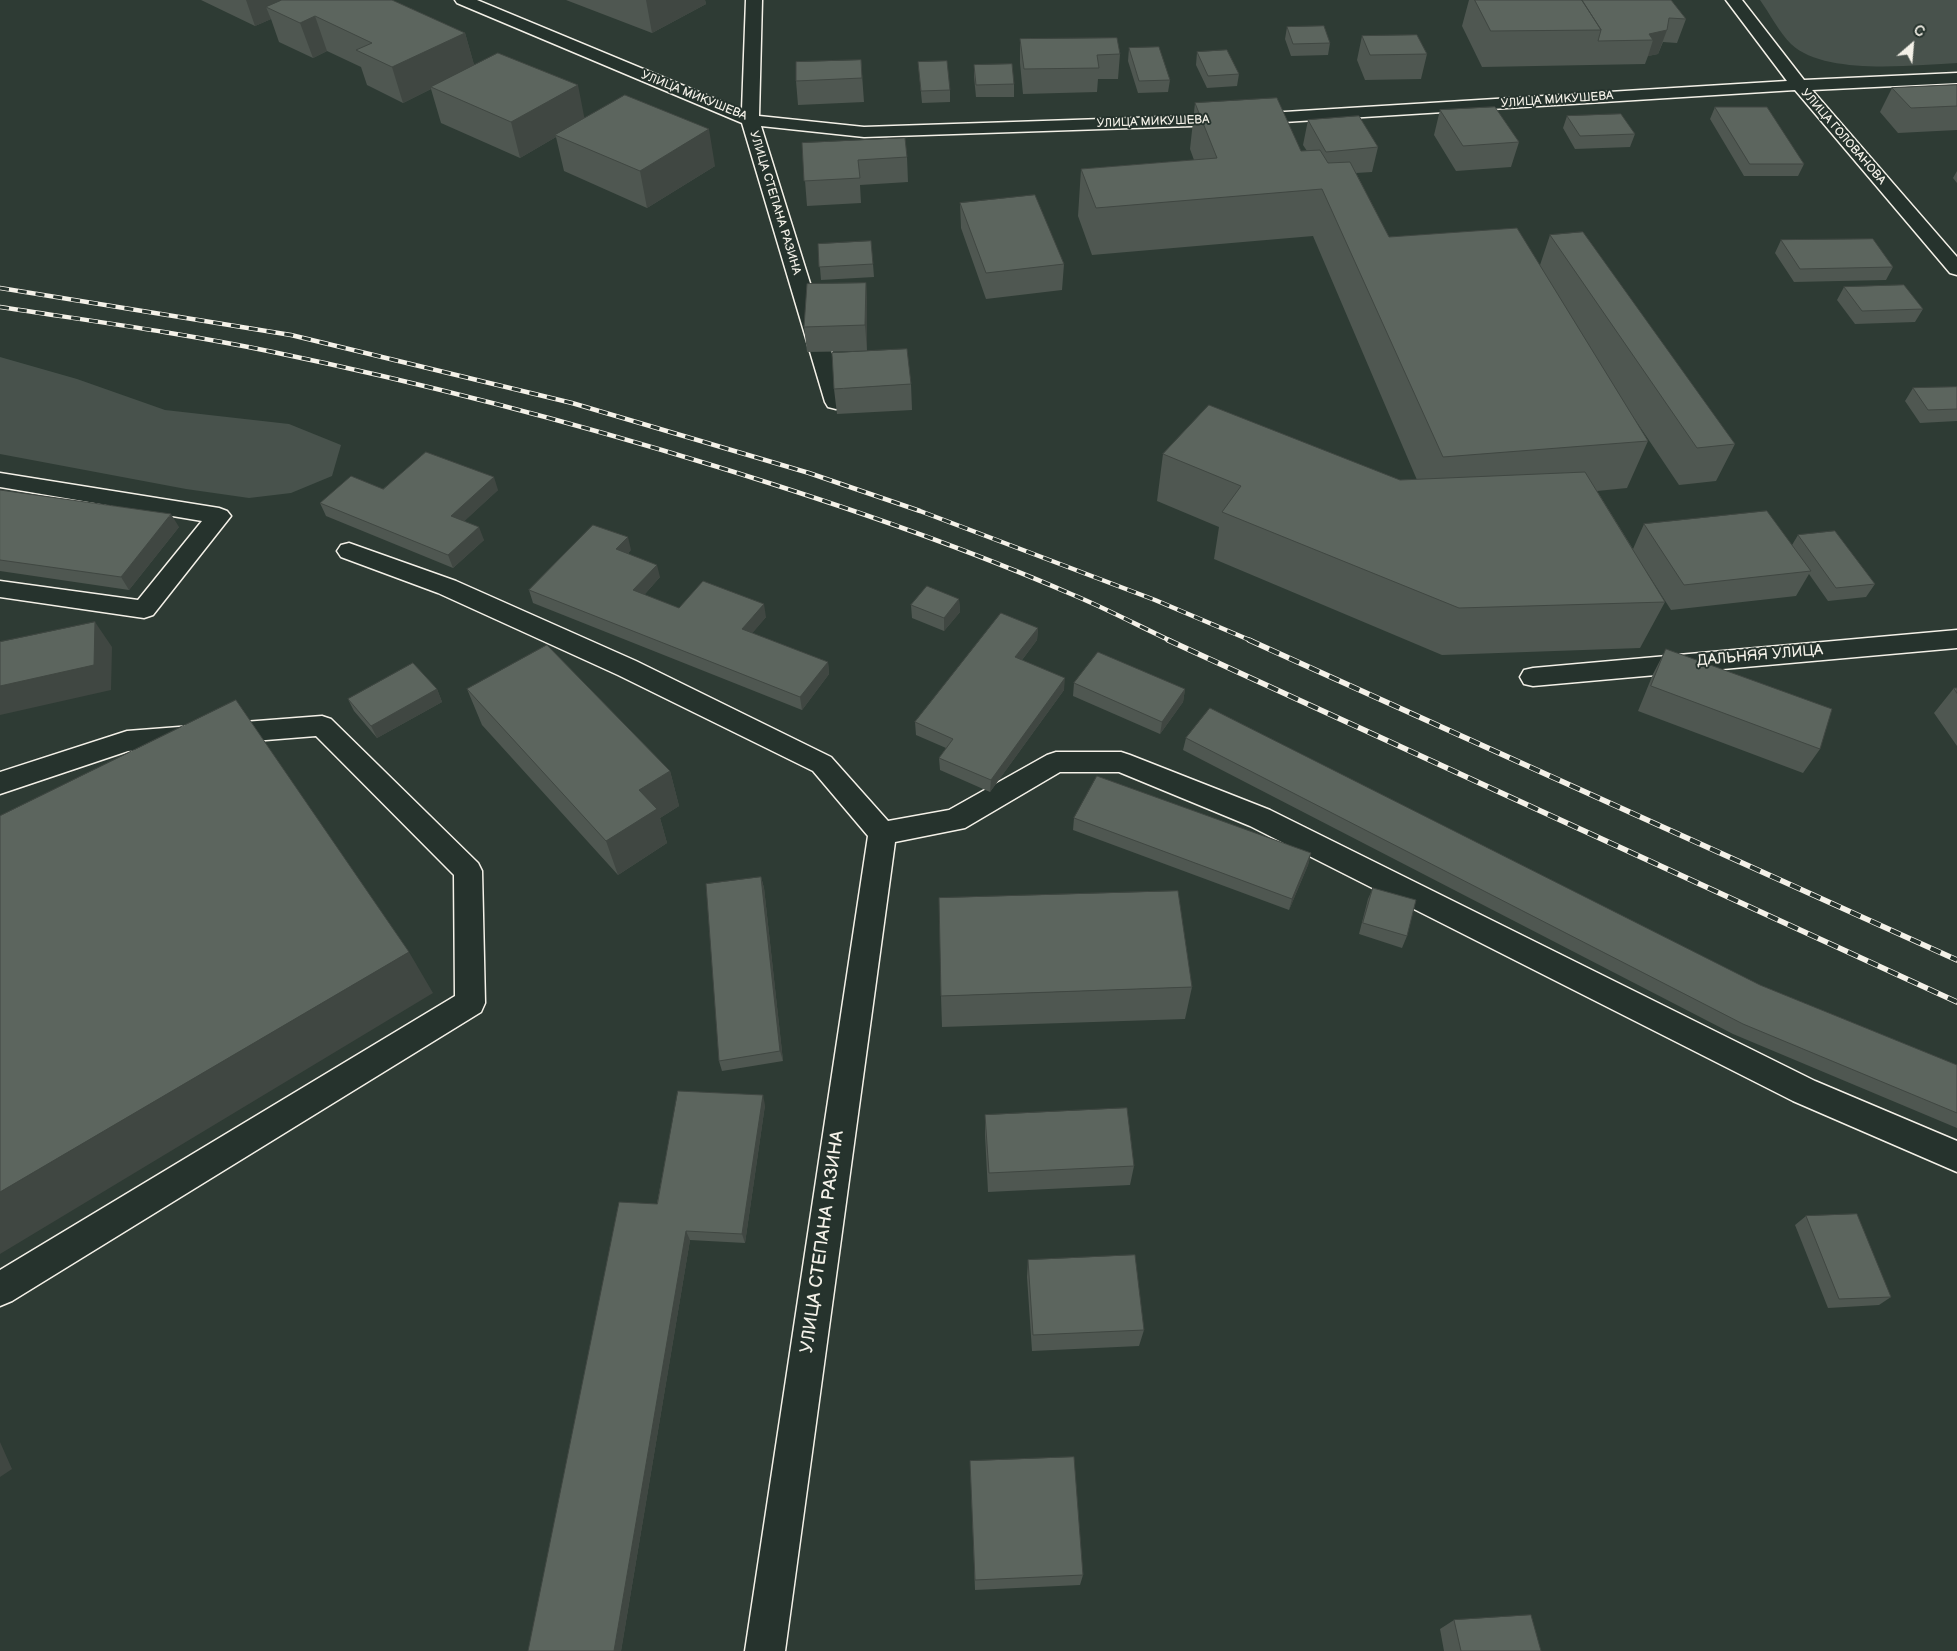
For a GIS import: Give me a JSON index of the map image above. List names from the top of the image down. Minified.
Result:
{"streets":{"street":["УЛИЦА МИКУШЕВА","УЛИЦА ГОЛОВАНОВА","УЛИЦА СТЕПАНА РАЗИНА","ДАЛЬНЯЯ УЛИЦА"]},"crossings":[["УЛИЦА МИКУШЕВА","УЛИЦА ГОЛОВАНОВА"],["УЛИЦА МИКУШЕВА","УЛИЦА СТЕПАНА РАЗИНА"]],"north":"top right"}
